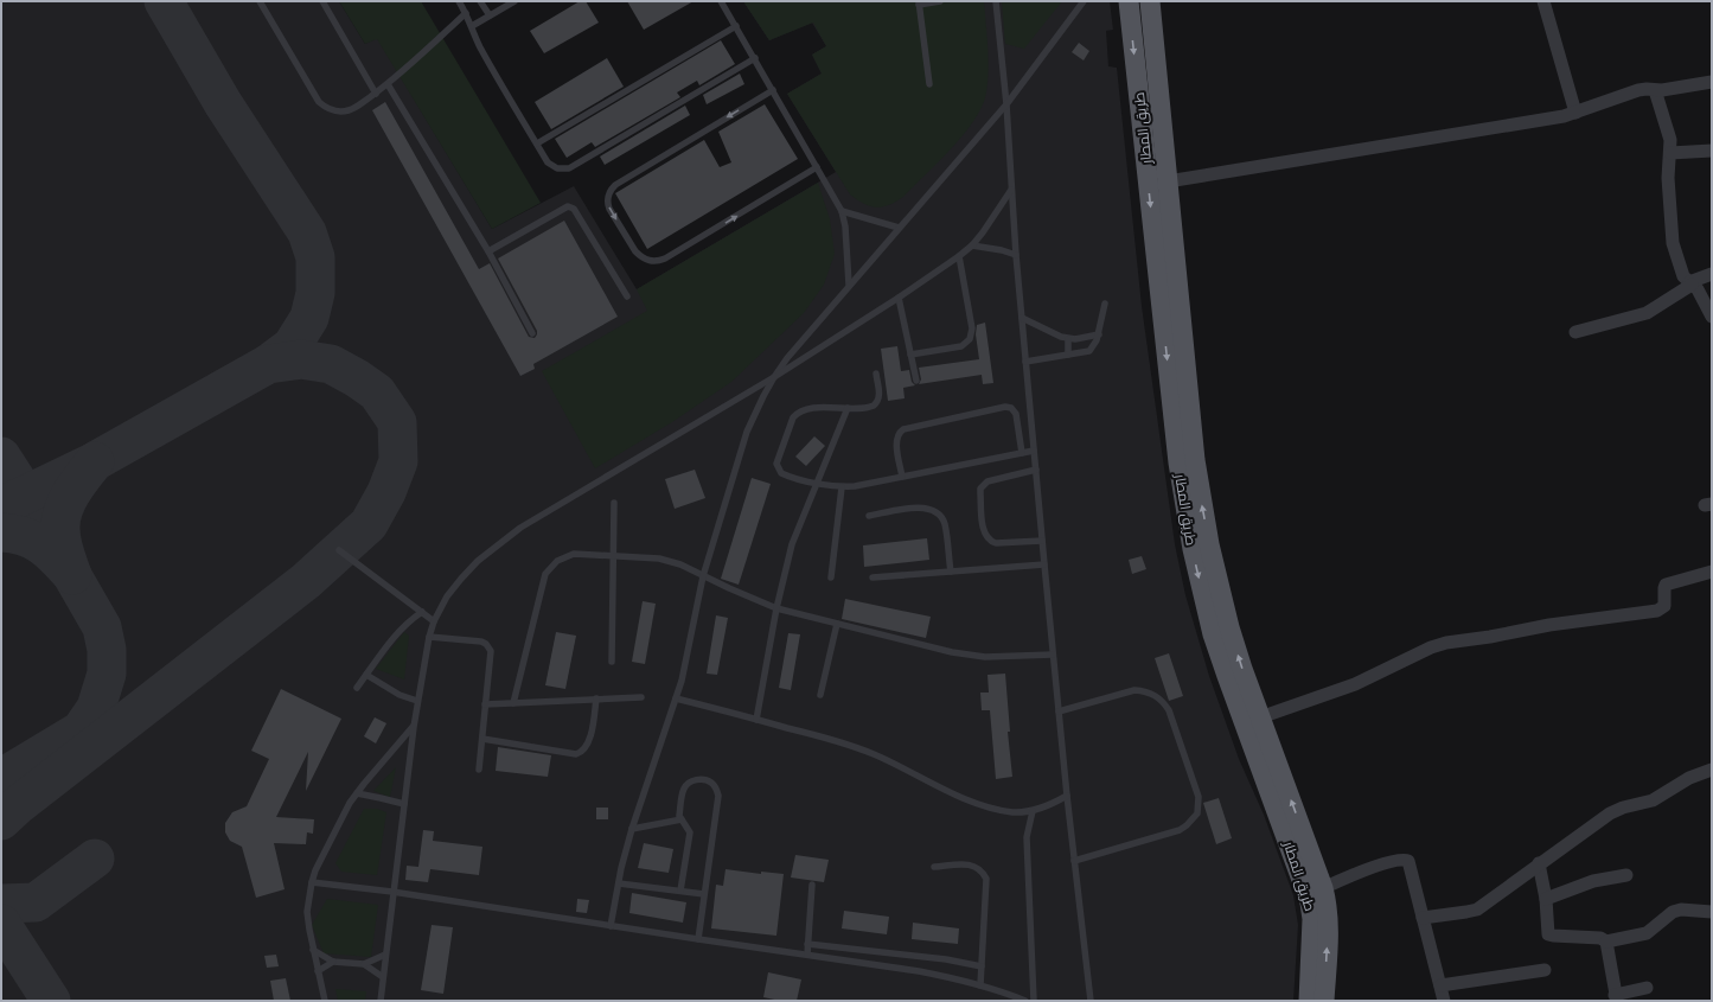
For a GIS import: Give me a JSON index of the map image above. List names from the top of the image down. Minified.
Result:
{"streets":{"main road":["طريق المطار"]}}
